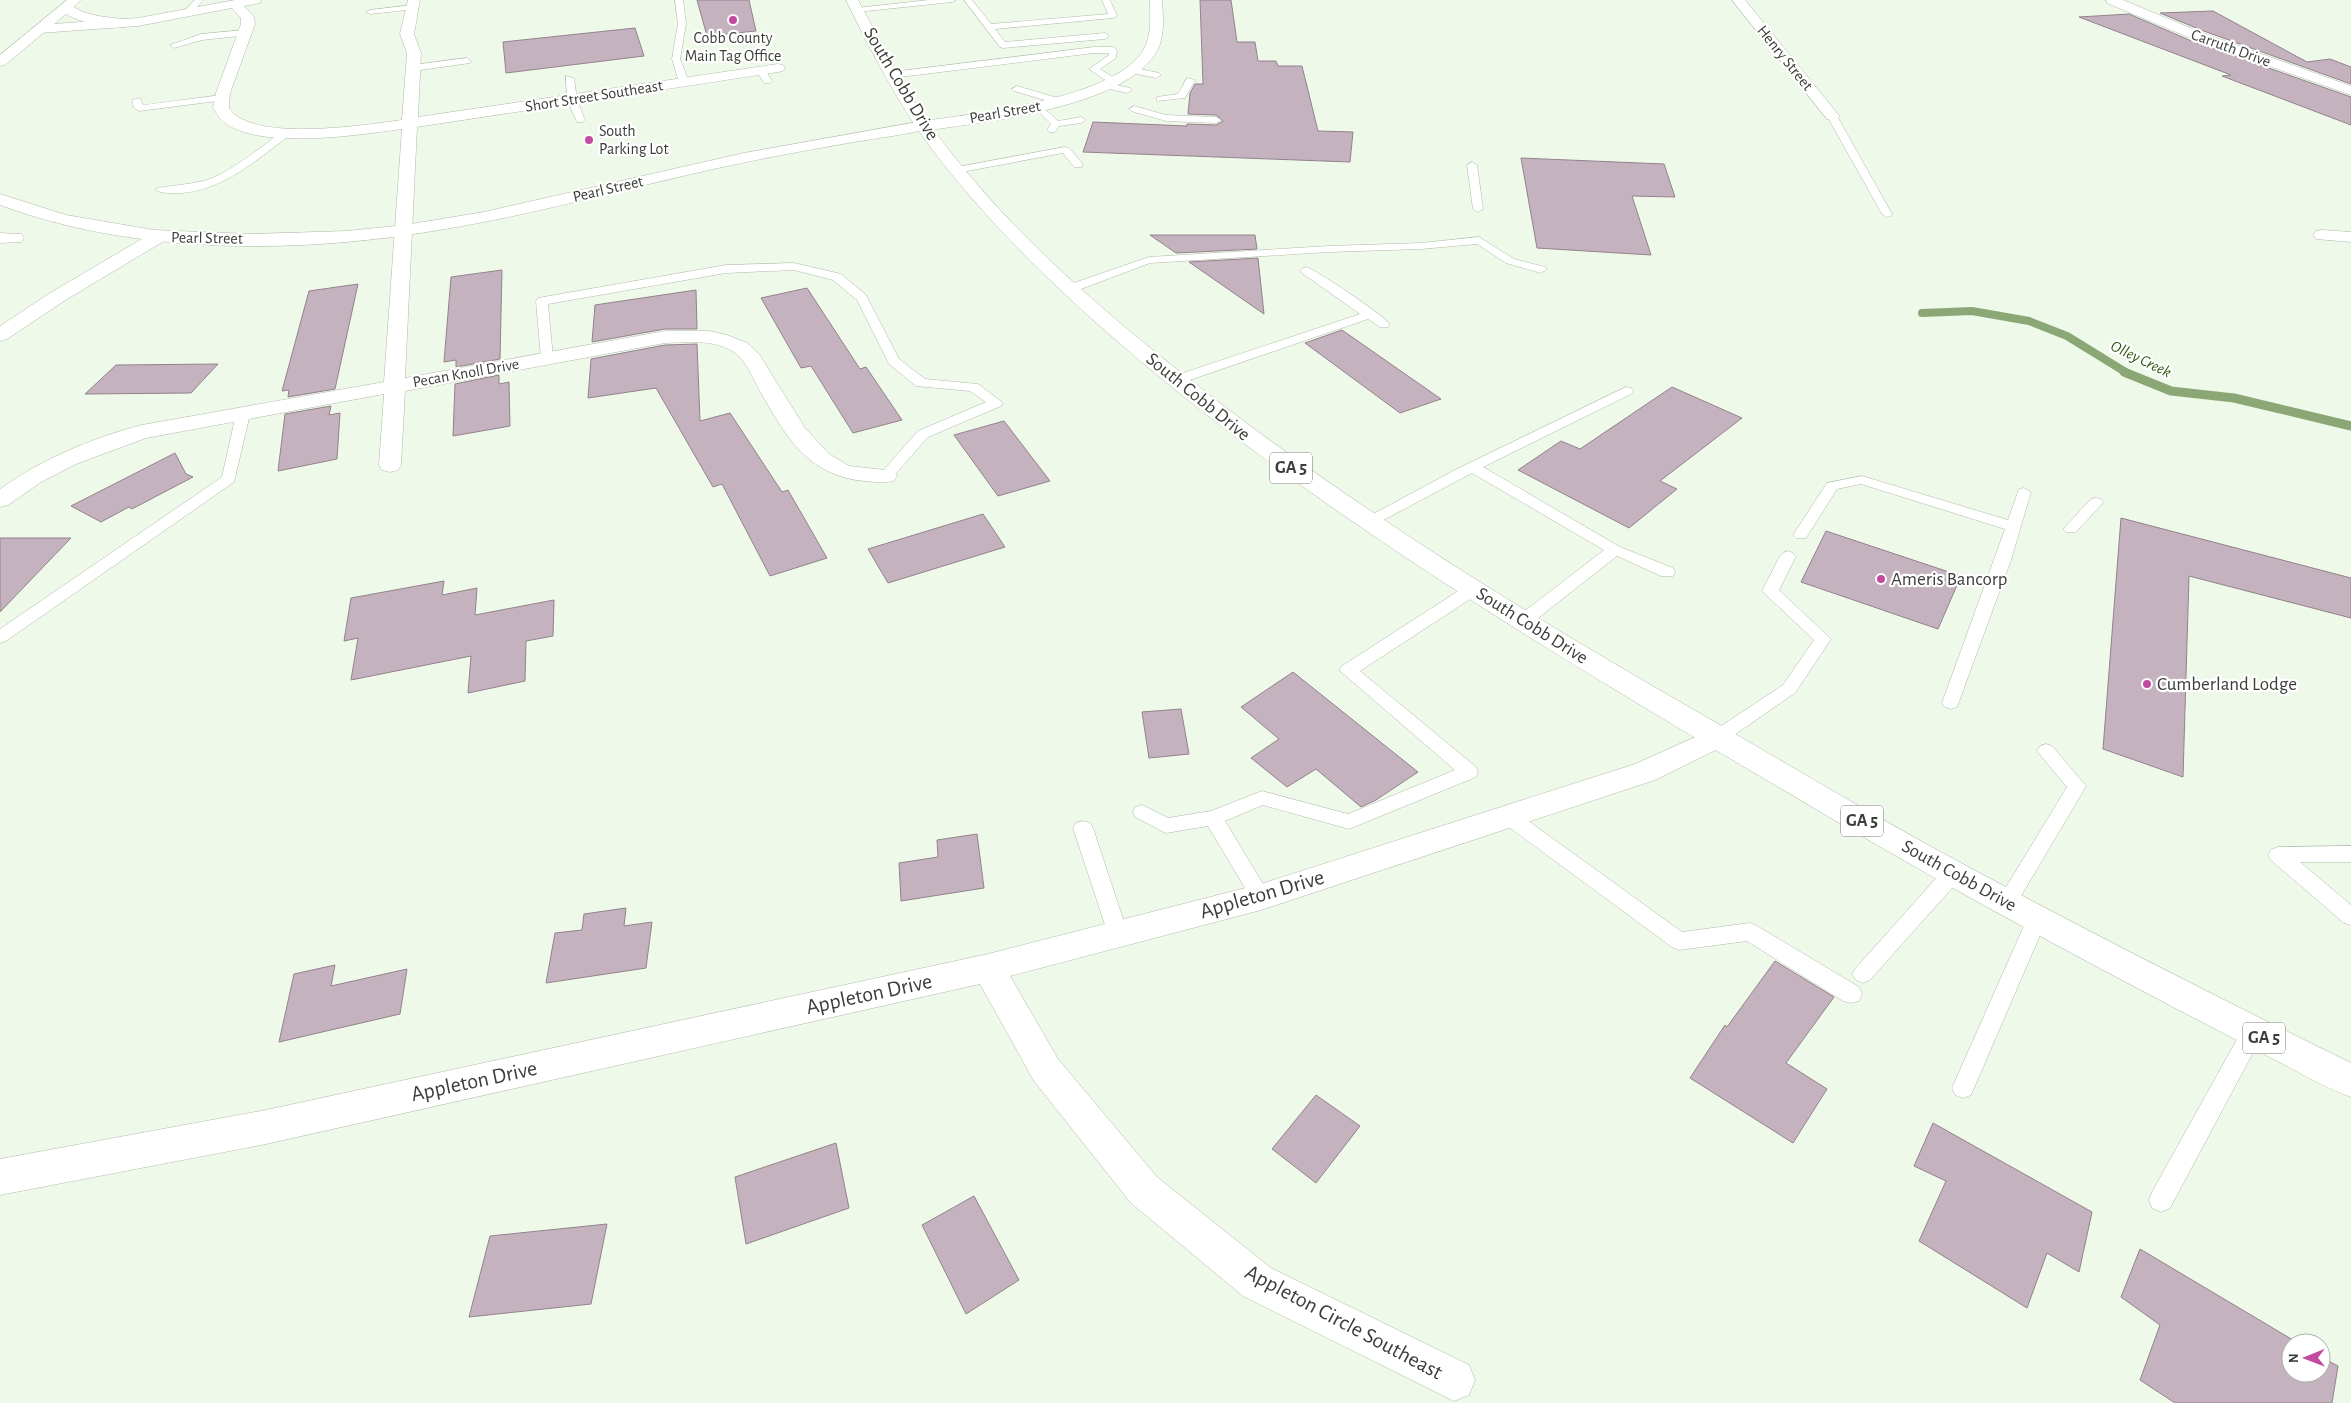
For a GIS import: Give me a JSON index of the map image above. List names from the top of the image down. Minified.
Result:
{"streets":{"street":["Carruth Drive","Henry Street","South Cobb Drive","Short Street Southeast","Pearl Street","Pecan Knoll Drive","GA 5","Appleton Drive","Appleton Circle Southeast"]},"crossings":[["South Cobb Drive","Pearl Street"],["South Cobb Drive","Appleton Drive"],["Appleton Drive","Appleton Circle Southeast"]],"water":["Olley Creek"],"places":["Cobb County Main Tag Office","South Parking Lot","Ameris Bancorp","Cumberland Lodge"],"north":"left"}
